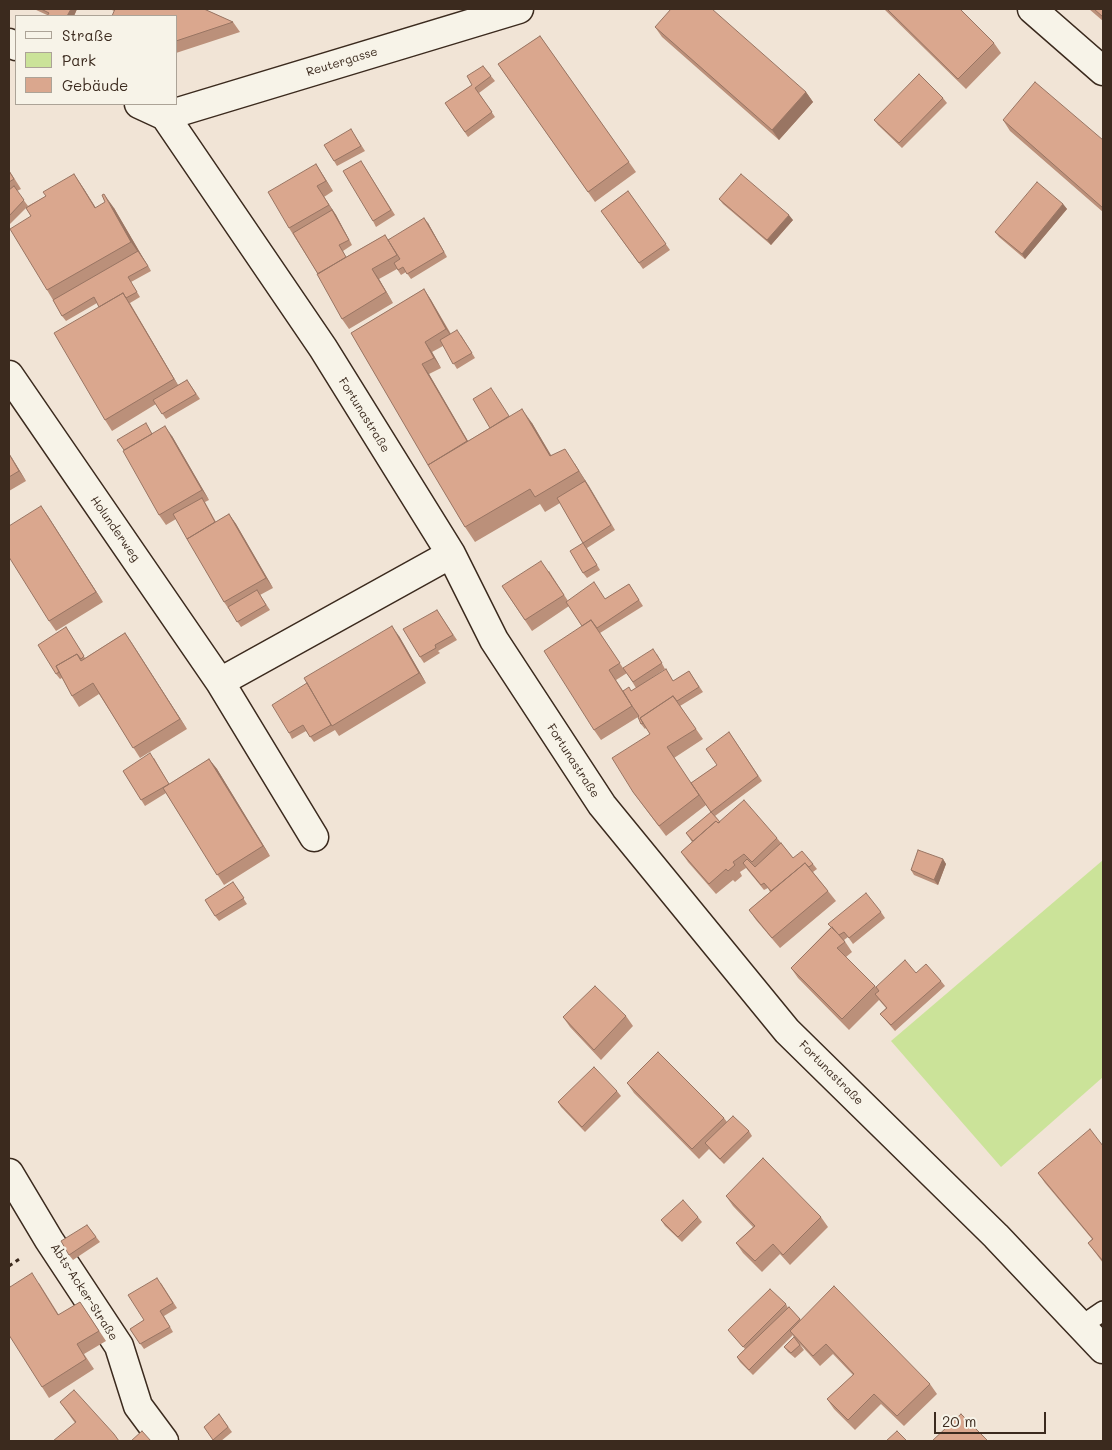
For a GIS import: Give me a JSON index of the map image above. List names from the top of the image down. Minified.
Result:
{"streets":{"street":["Reutergasse","Fortunastraße","Holunderweg","Abts-Acker-Straße"]},"crossings":[["Reutergasse","Fortunastraße"]],"legend":["Straße","Park","Gebäude"],"scale_bar":"20 m"}
